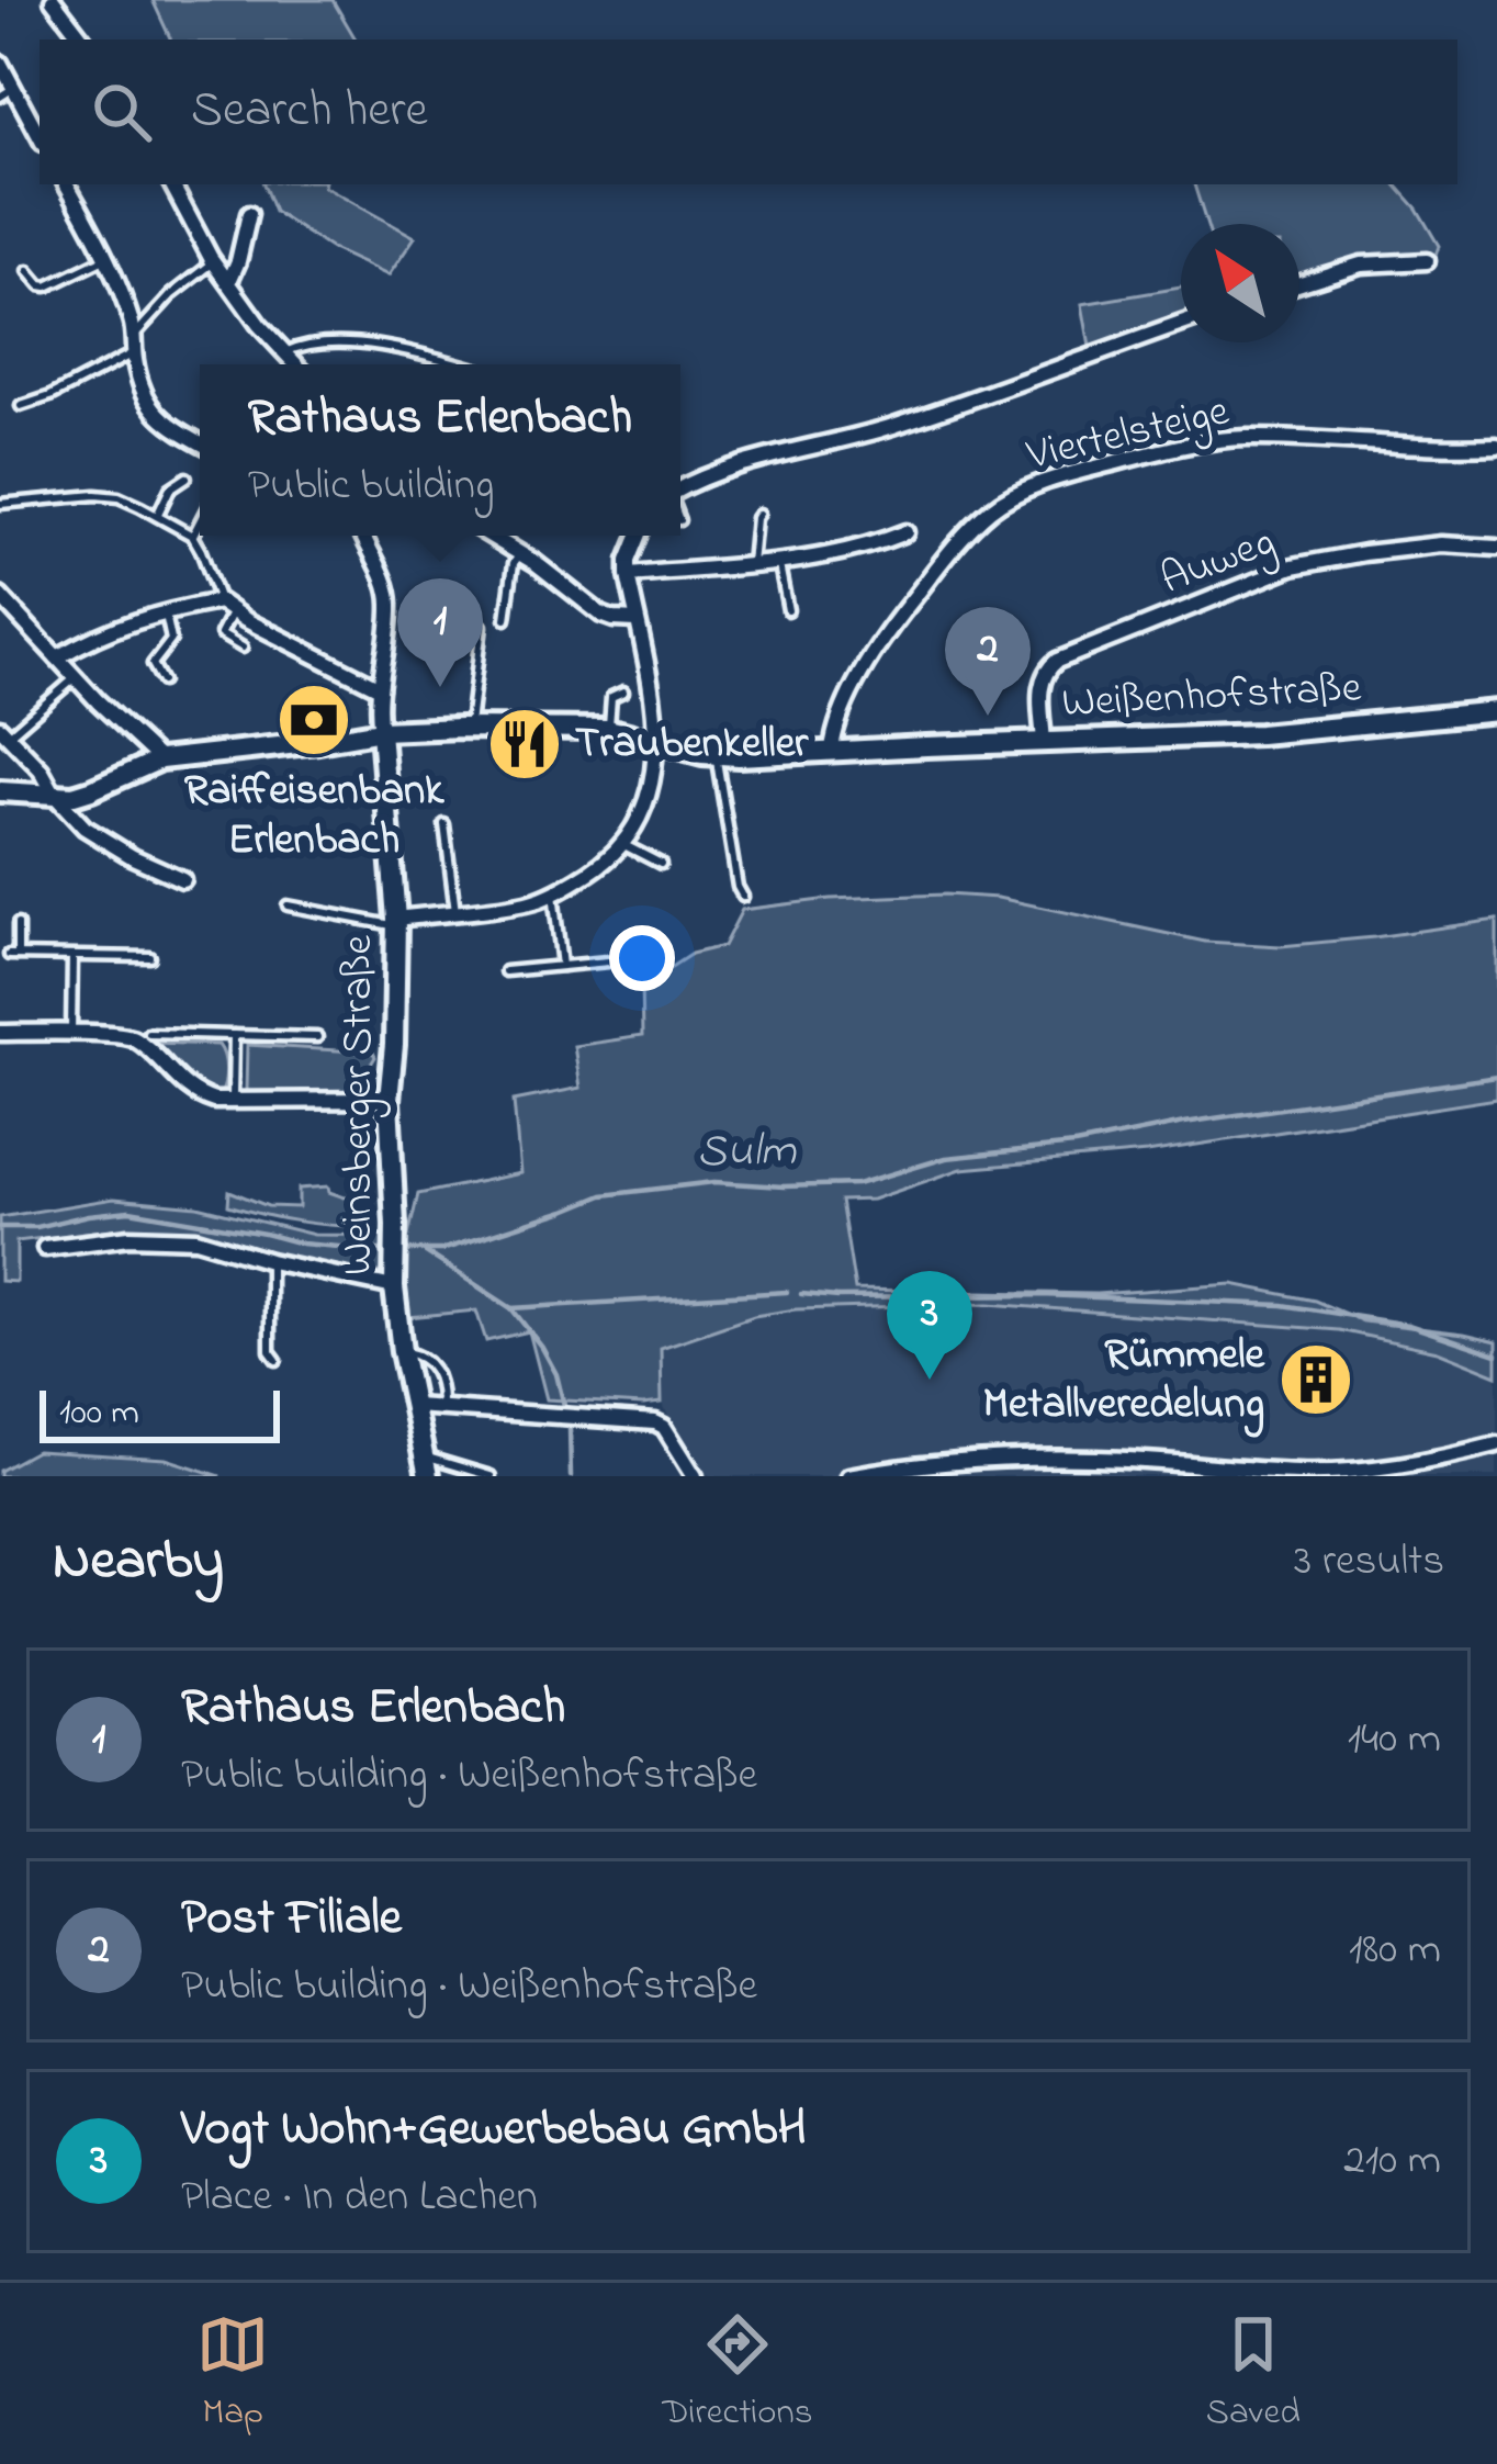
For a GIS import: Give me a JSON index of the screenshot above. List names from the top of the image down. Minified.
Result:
{"streets":{"street":["Viertelsteige","Auweg","Weißenhofstraße","Weinsberger Straße"]},"crossings":[["Viertelsteige","Weißenhofstraße"],["Auweg","Weißenhofstraße"],["Weißenhofstraße","Weinsberger Straße"]],"water":["Sulm"],"places":{"bank":["Raiffeisenbank Erlenbach"],"restaurant":["Traubenkeller"],"building":["Rümmele Metallveredelung"]},"scale_bar":"100 m","north":"top left","page":{"search":"Search here","popup":["Rathaus Erlenbach","Public building"],"pins":["1","2","3"],"scale":"100 m","heading":["Nearby","3 results"],"list":[{"mark":"1","name":"Rathaus Erlenbach","note":"Public building · Weißenhofstraße","value":"140 m"},{"mark":"2","name":"Post Filiale","note":"Public building · Weißenhofstraße","value":"180 m"},{"mark":"3","name":"Vogt Wohn+Gewerbebau GmbH","note":"Place · In den Lachen","value":"210 m"}],"nav":["Map","Directions","Saved"]}}
